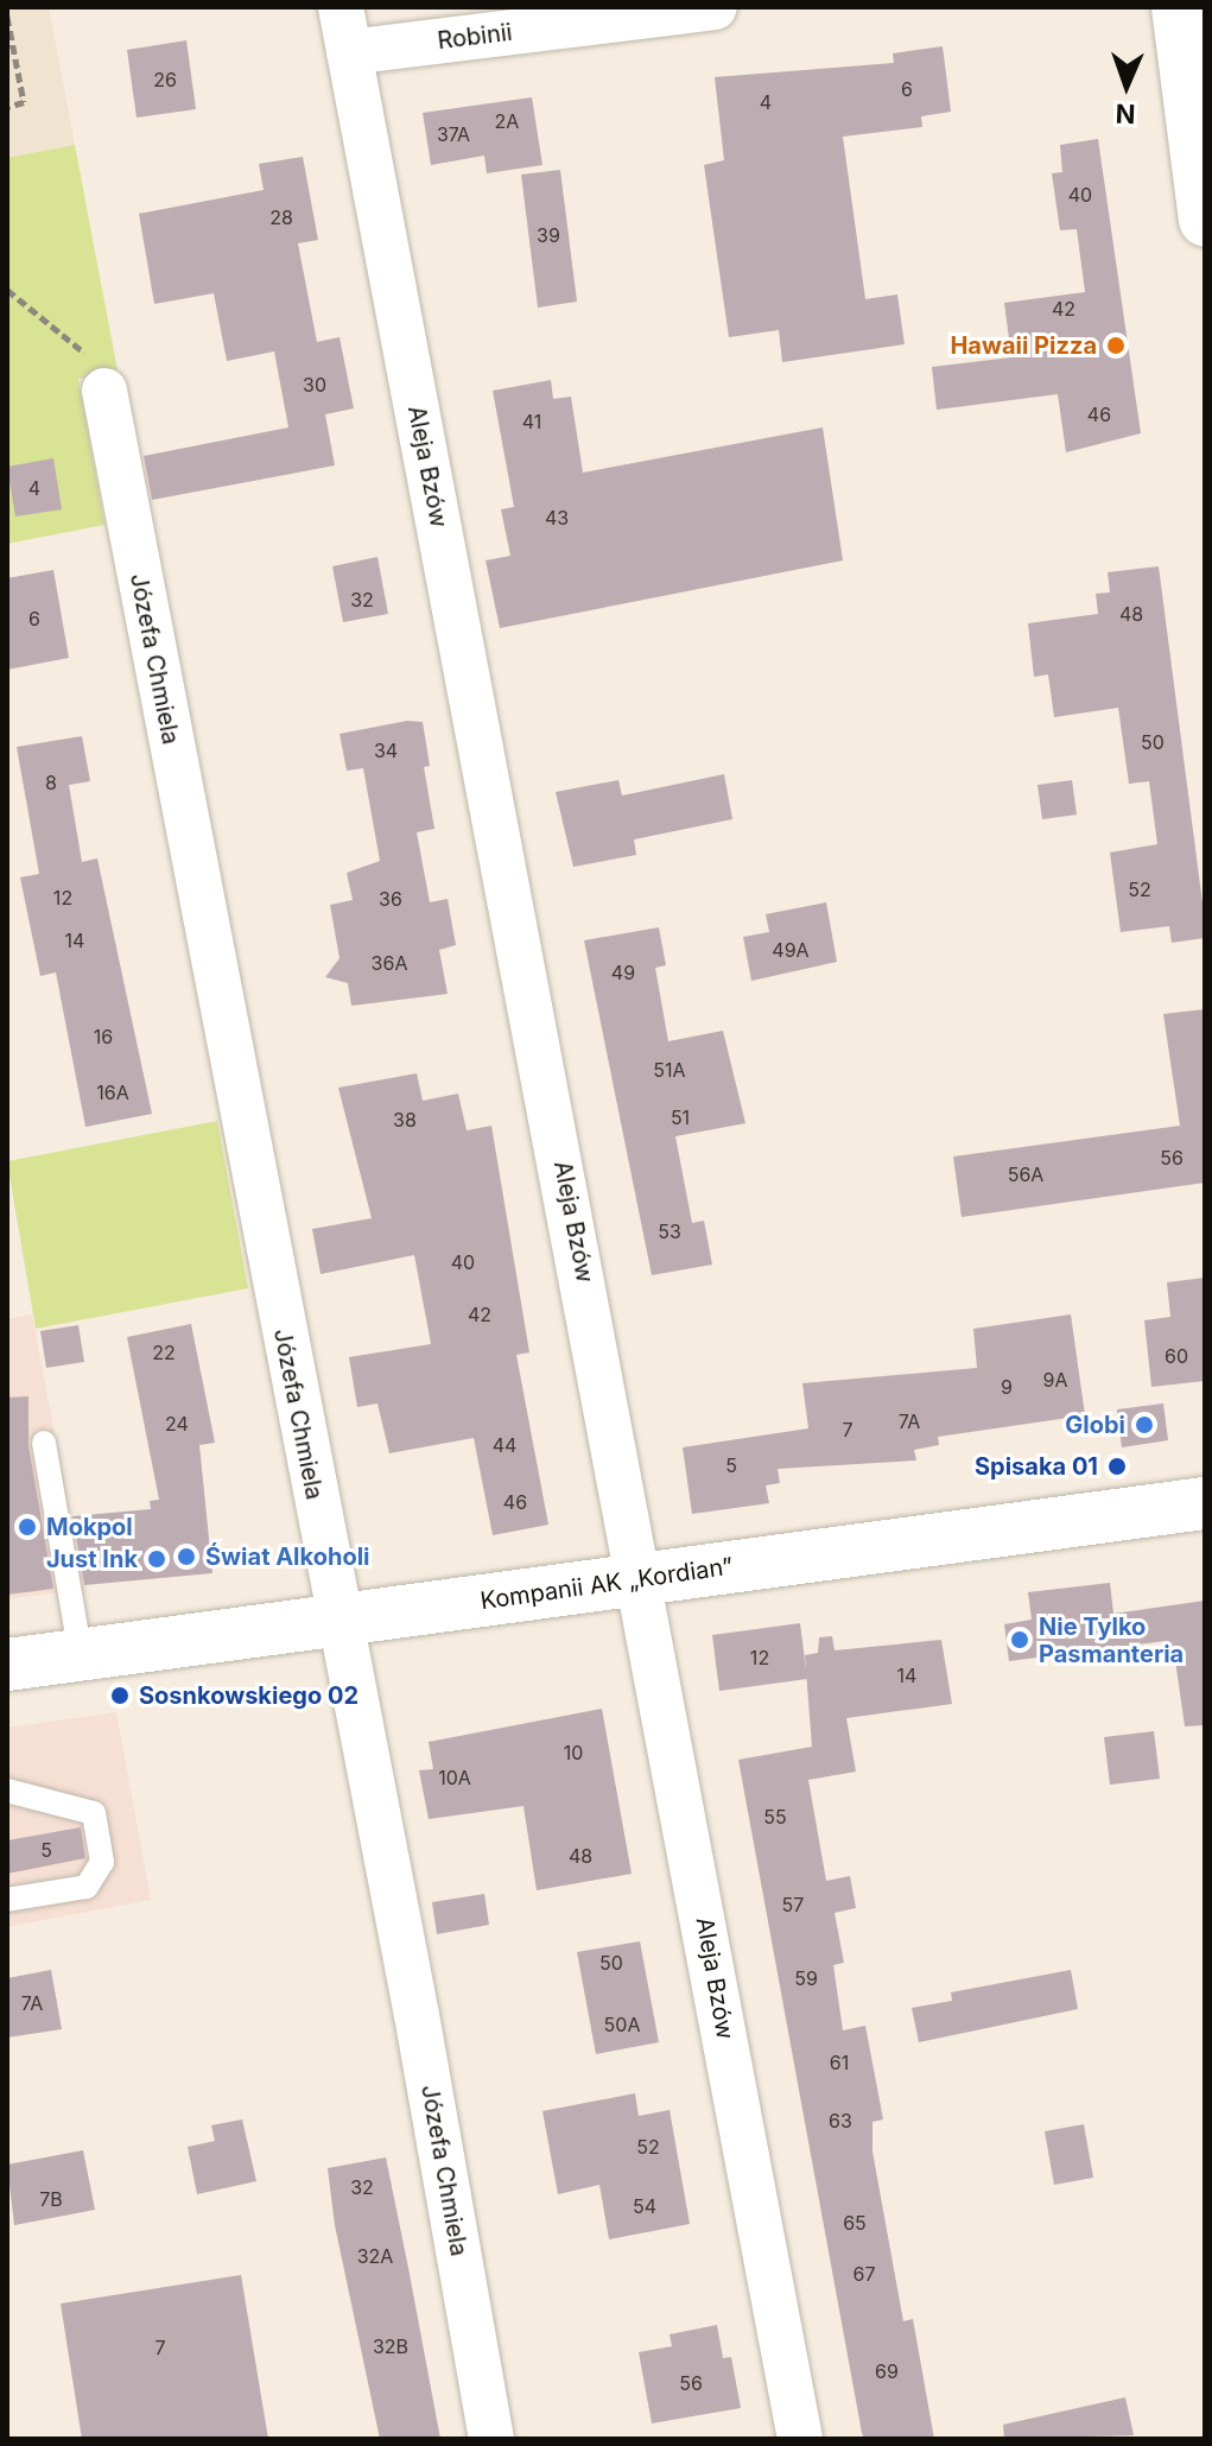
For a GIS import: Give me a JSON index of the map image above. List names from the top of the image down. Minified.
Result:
{"streets":{"street":["Robinii","Aleja Bzów","Józefa Chmiela","Kompanii AK „Kordian”"]},"crossings":[["Robinii","Aleja Bzów"],["Aleja Bzów","Kompanii AK „Kordian”"],["Józefa Chmiela","Kompanii AK „Kordian”"]],"places":["Hawaii Pizza","Globi","Spisaka 01","Mokpol","Świat Alkoholi","Just Ink","Nie Tylko Pasmanteria","Sosnkowskiego 02"],"house_numbers":["26","6","4","2A","37A","40","28","39","42","30","46","41","4","43","32","48","6","50","34","8","52","12","36","14","49A","36A","49","16","51A","16A","51","38","56","56A","53","40","42","22","60","9A","9","7A","24","7","44","5","46","12","14","10","10A","55","5","48","57","50","59","7A","50A","61","63","52","32","7B","54","65","32A","67","32B","7","69","56"],"north":"bottom"}
